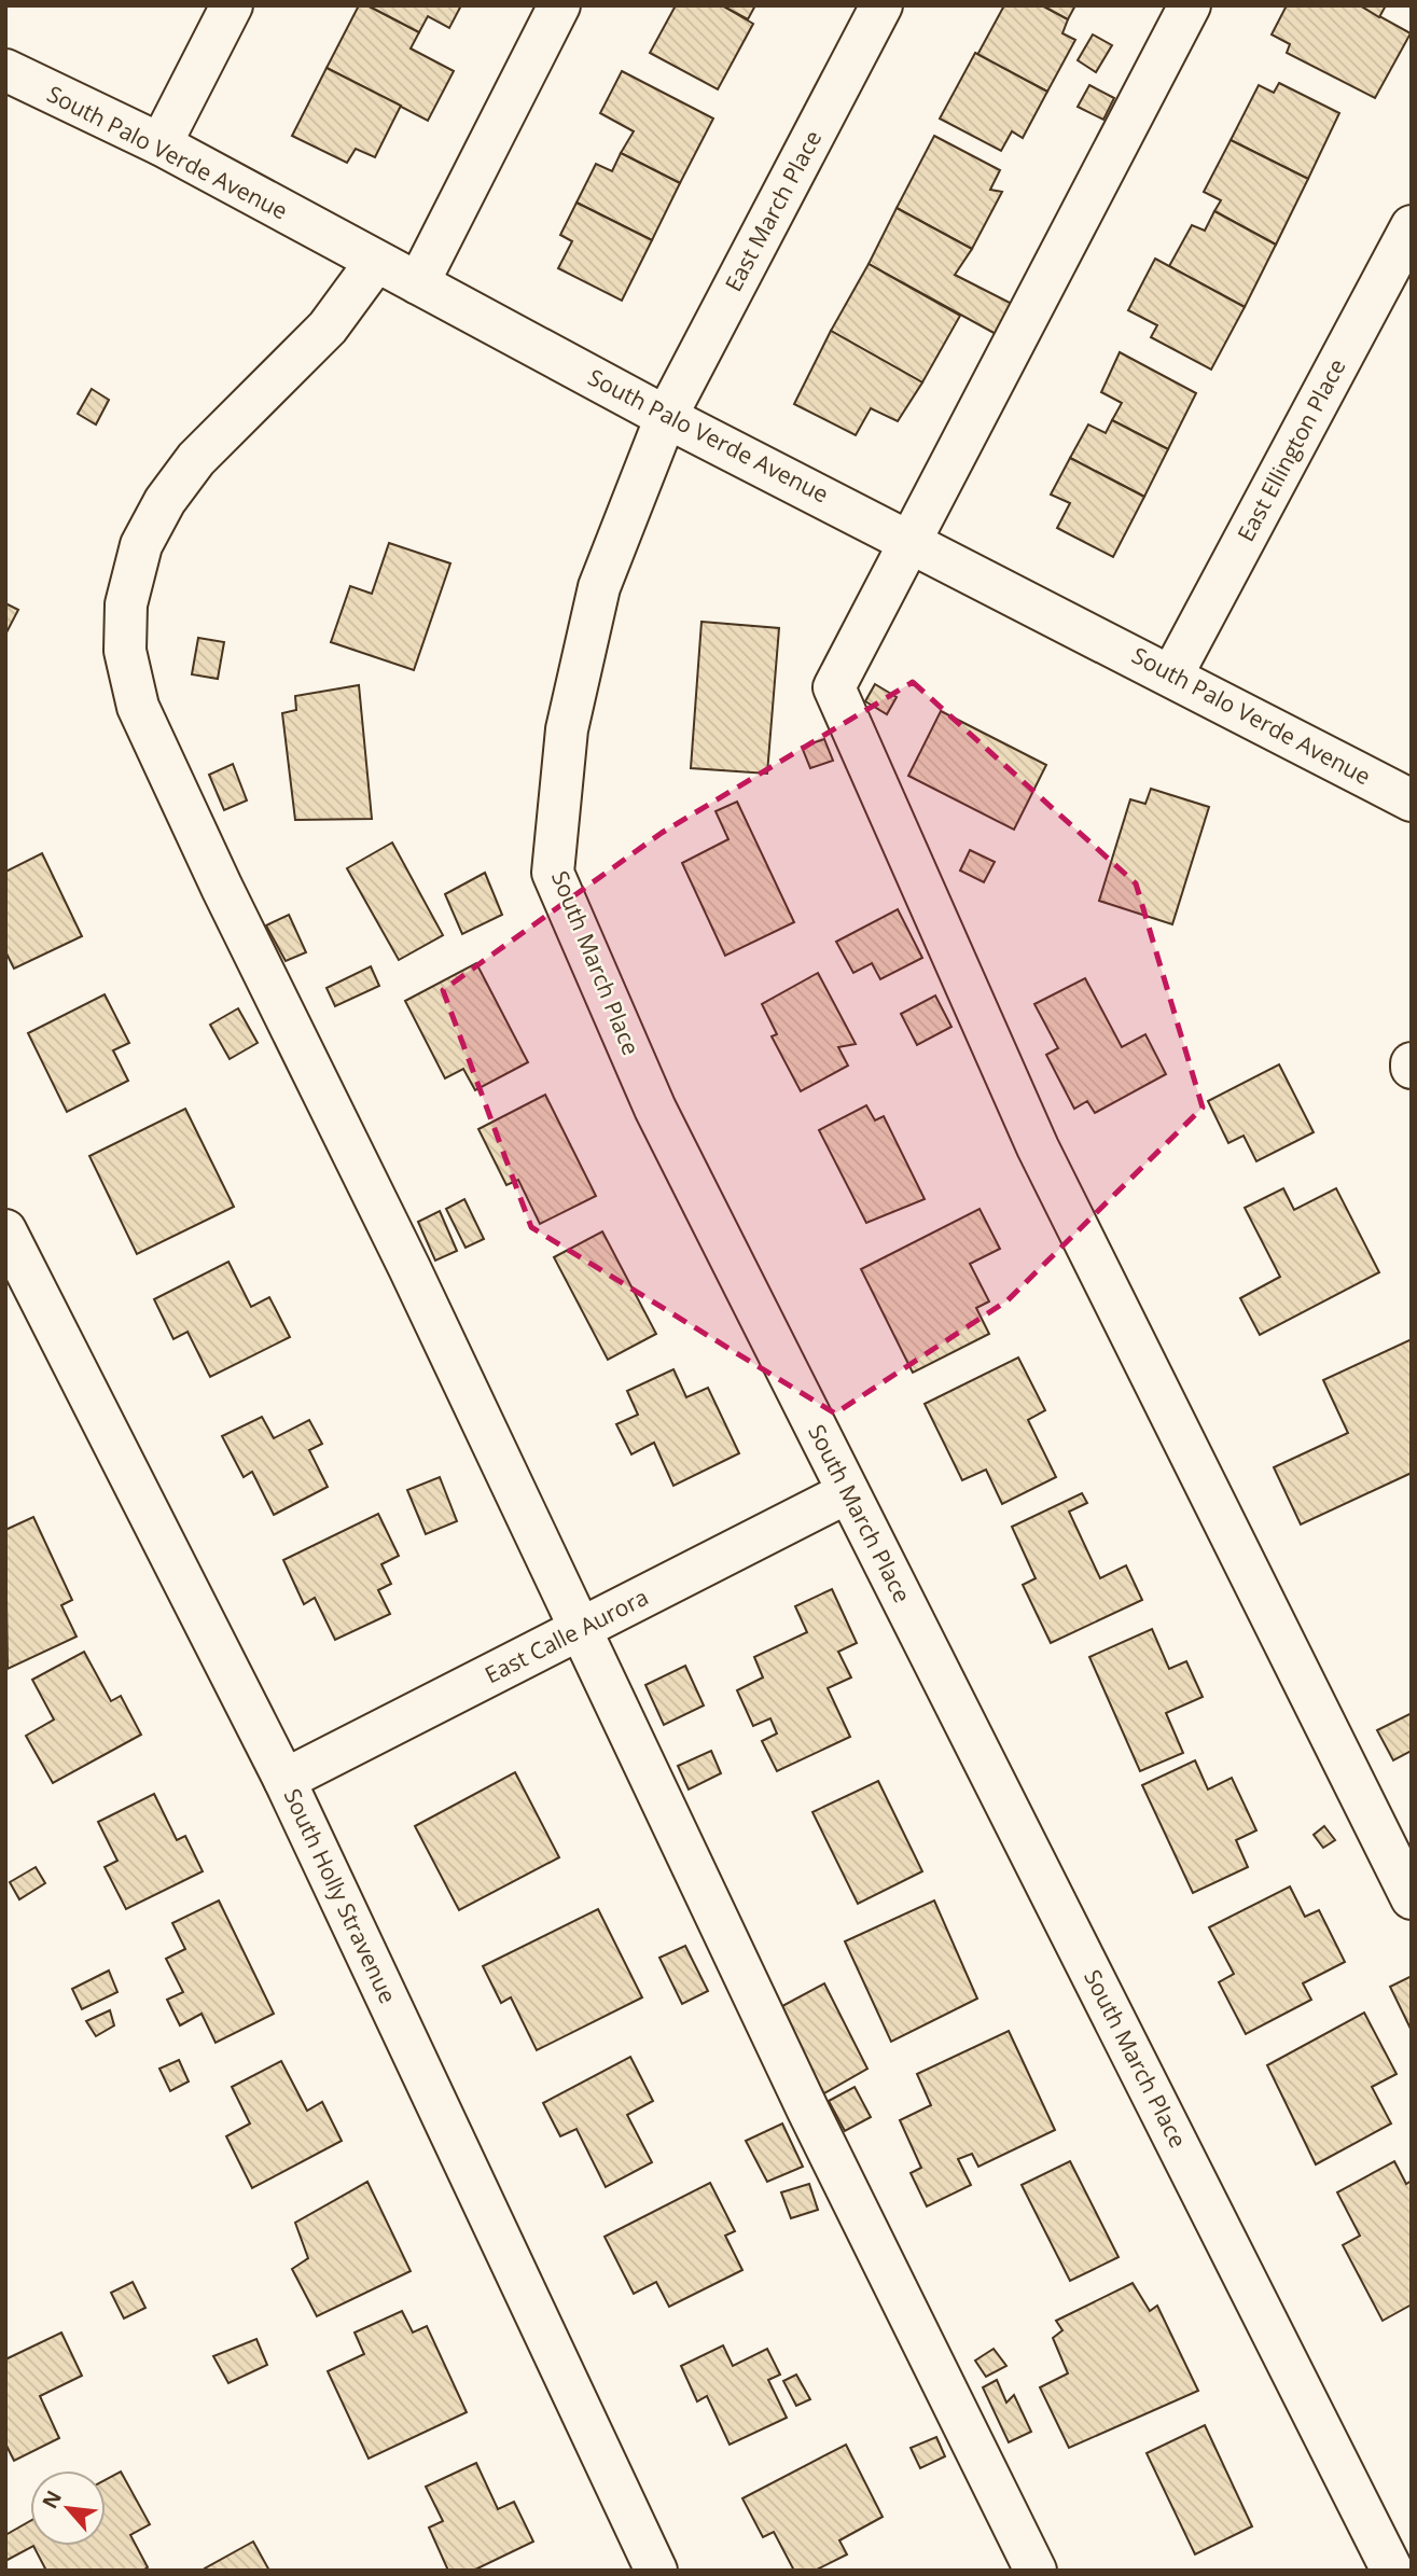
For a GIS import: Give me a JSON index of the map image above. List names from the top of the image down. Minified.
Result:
{"streets":{"street":["South Palo Verde Avenue","East March Place","East Ellington Place","South March Place","East Calle Aurora","South Holly Stravenue"]},"crossings":[["South Palo Verde Avenue","East March Place"],["South Palo Verde Avenue","East Ellington Place"],["South Palo Verde Avenue","South March Place"],["East March Place","South March Place"],["South March Place","East Calle Aurora"],["East Calle Aurora","South Holly Stravenue"]],"north":"top left"}
